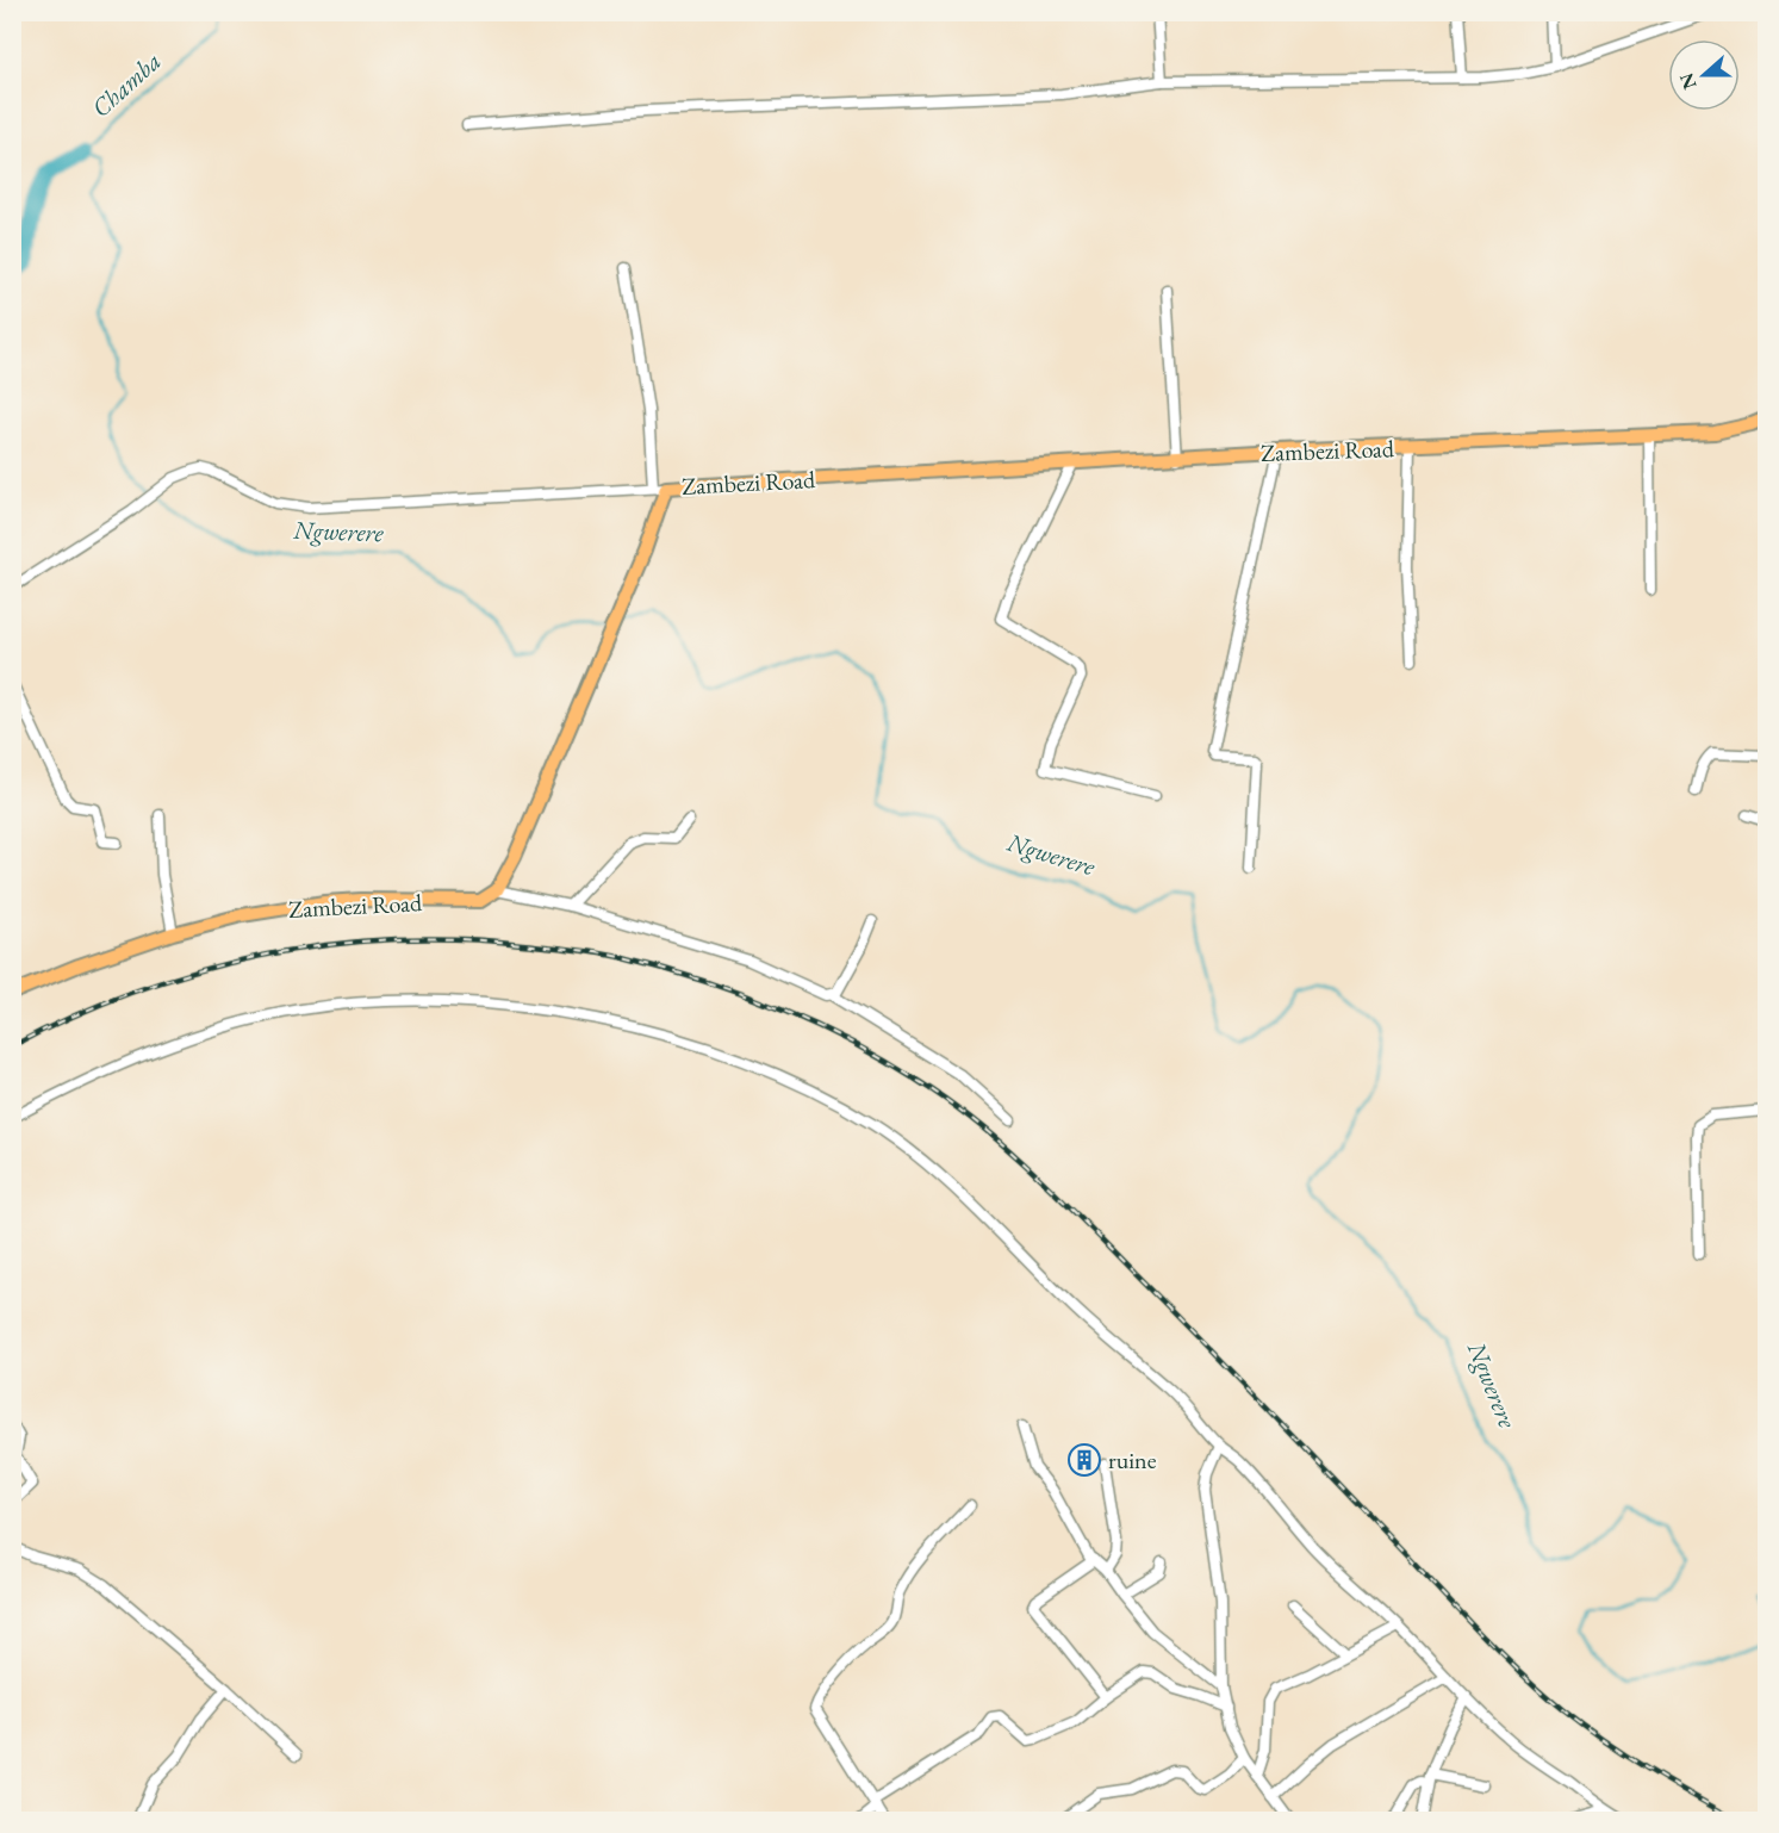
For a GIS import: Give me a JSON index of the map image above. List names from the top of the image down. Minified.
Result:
{"streets":{"main road":["Zambezi Road"]},"water":["Chamba","Ngwerere"],"places":{"building":["ruine"]},"north":"left"}
